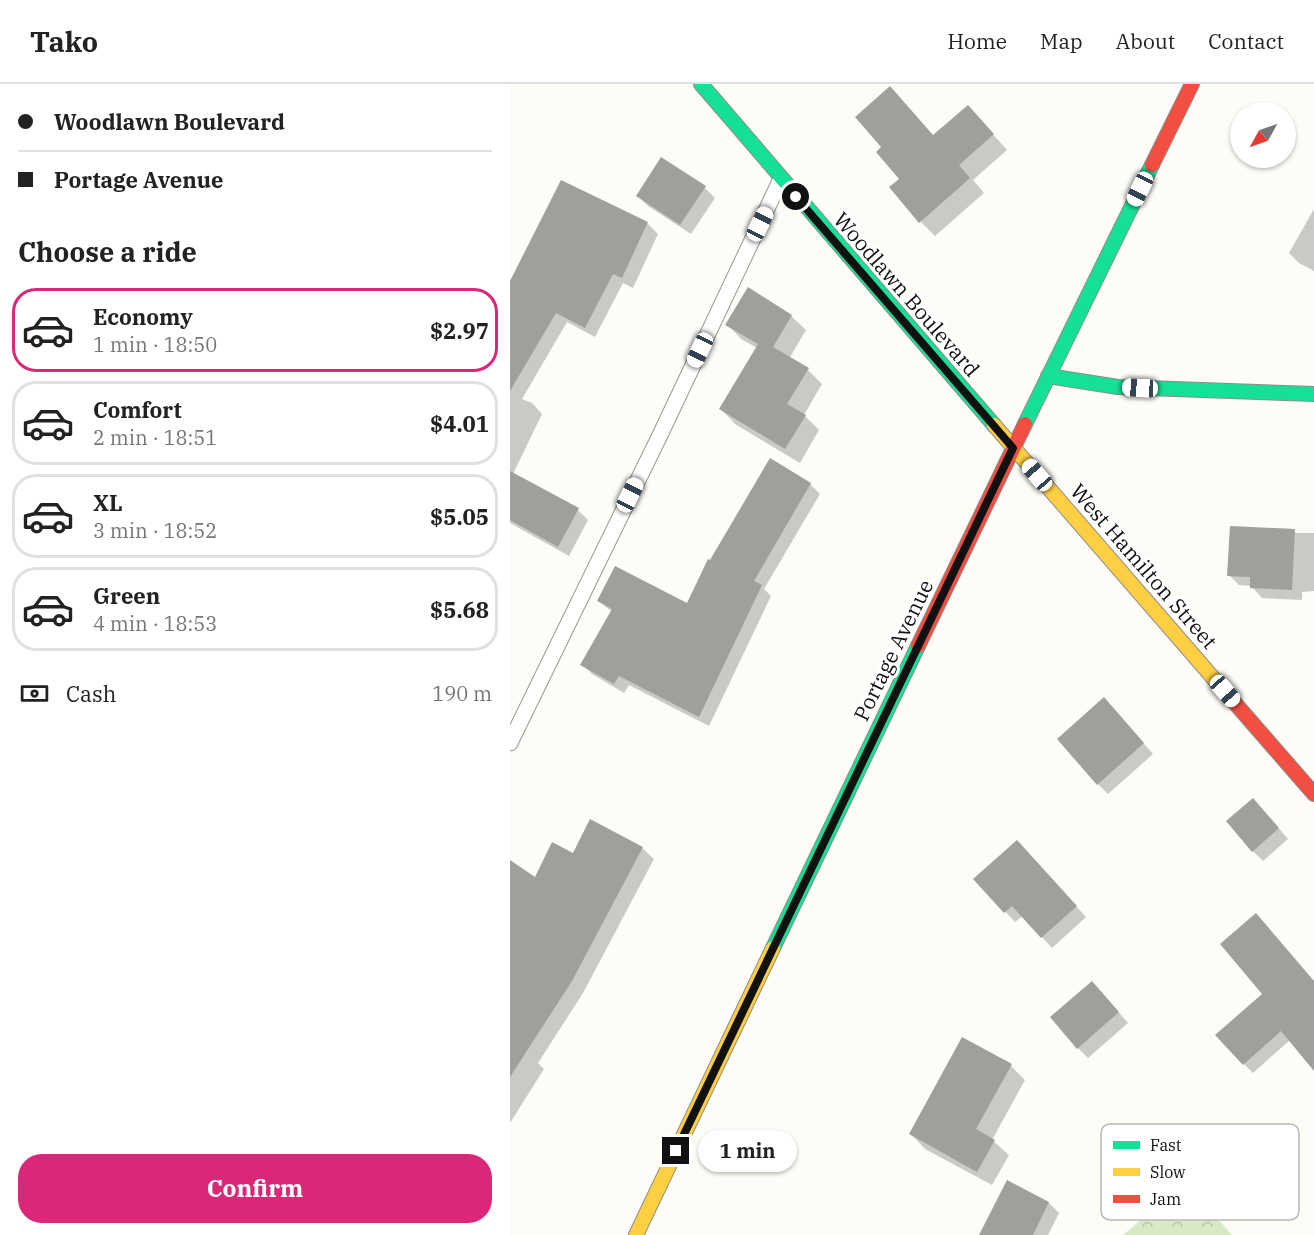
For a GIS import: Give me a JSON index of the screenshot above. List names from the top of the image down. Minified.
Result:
{"streets":{"main road":["Woodlawn Boulevard","West Hamilton Street","Portage Avenue"]},"crossings":[["Woodlawn Boulevard","West Hamilton Street"],["Woodlawn Boulevard","Portage Avenue"],["West Hamilton Street","Portage Avenue"]],"legend":["Fast","Slow","Jam"],"north":"bottom left","page":{"header":"Tako","nav":["Home","Map","About","Contact"],"banner":["Woodlawn Boulevard","Portage Avenue"],"heading":"Choose a ride","list":[{"name":"Economy","note":"1 min · 18:50","value":"$2.97"},{"name":"Comfort","note":"2 min · 18:51","value":"$4.01"},{"name":"XL","note":"3 min · 18:52","value":"$5.05"},{"name":"Green","note":"4 min · 18:53","value":"$5.68"}],"pay":["Cash","190 m"],"bubble":"1 min","buttons":"Confirm"}}
